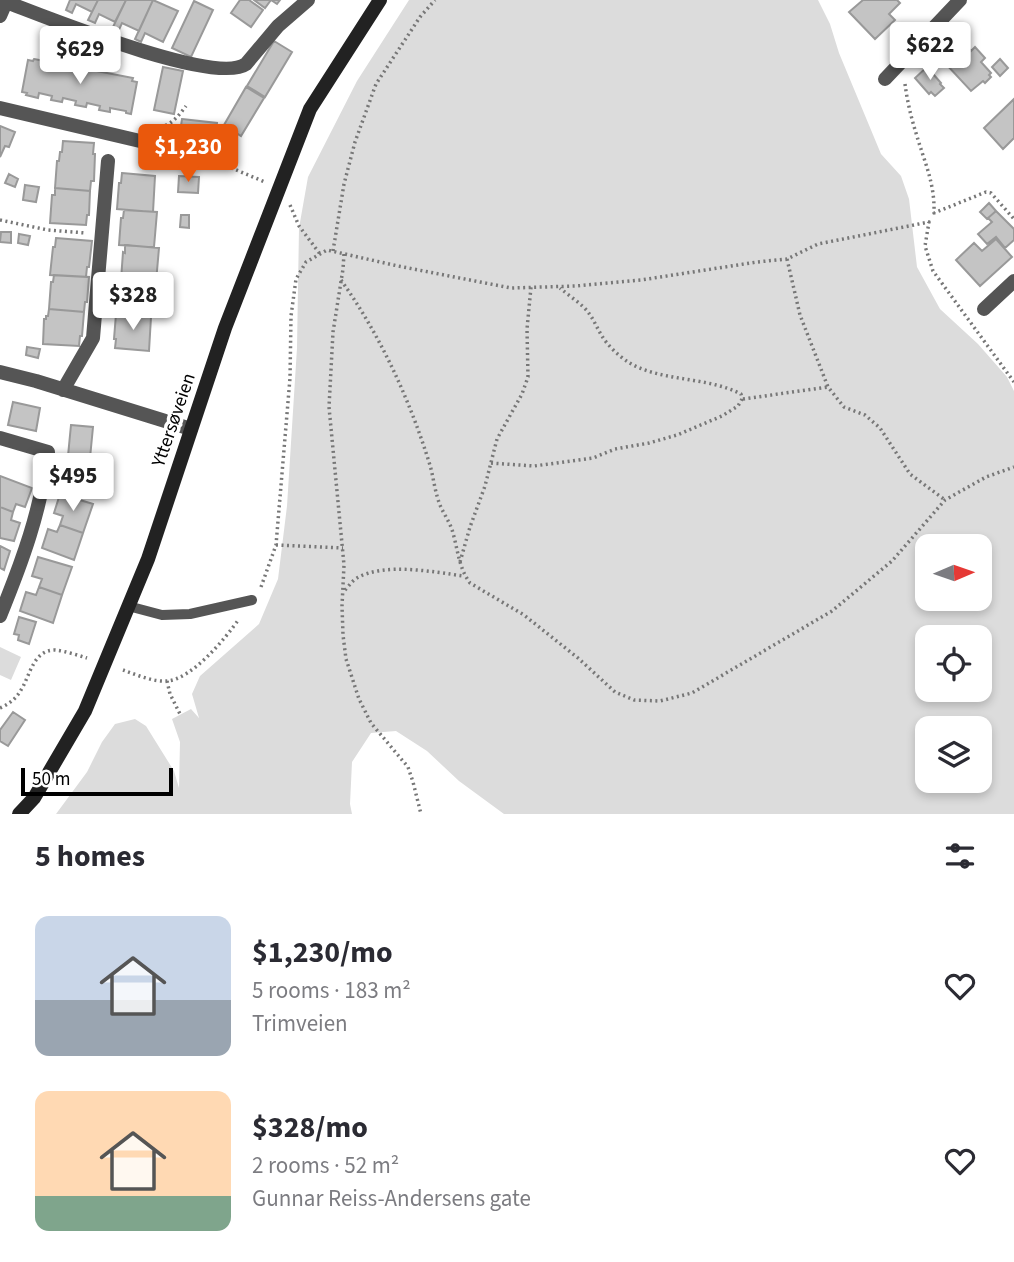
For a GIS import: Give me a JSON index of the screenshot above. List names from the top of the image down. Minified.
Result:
{"streets":{"main road":["Yttersøveien"]},"scale_bar":"50 m","north":"right","page":{"price":["$622","$629","$1,230","$328","$495"],"scale":"50 m","heading":"5 homes","list":[{"name":"$1,230/mo","note":"5 rooms · 183 m² · Trimveien"},{"name":"$328/mo","note":"2 rooms · 52 m² · Gunnar Reiss-Andersens gate"}]}}
